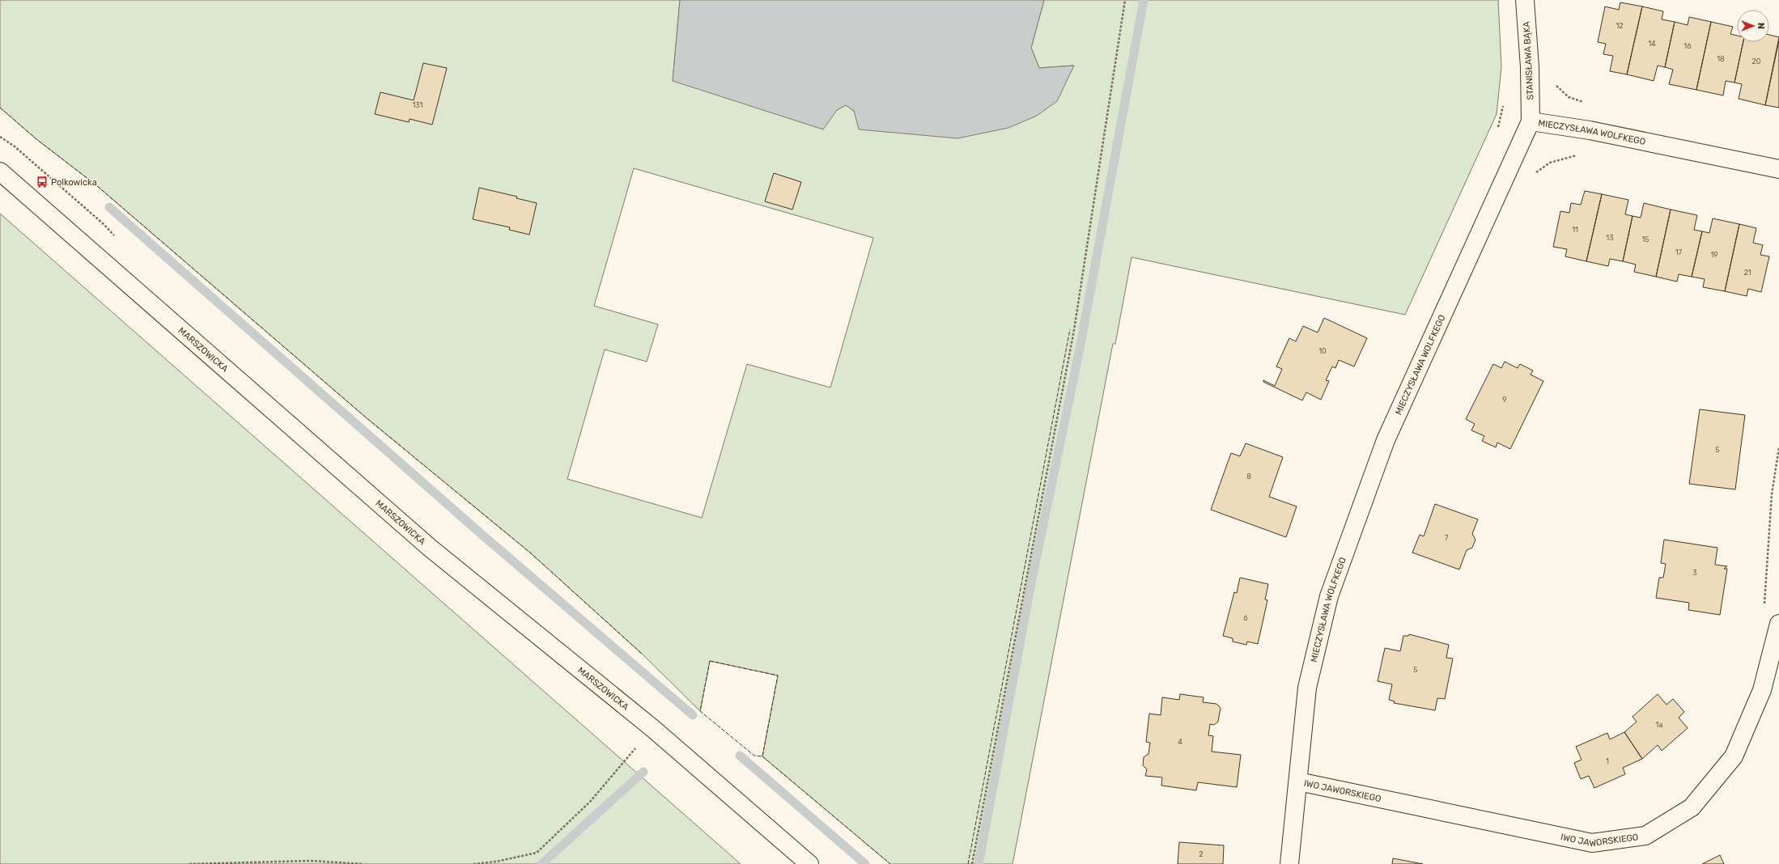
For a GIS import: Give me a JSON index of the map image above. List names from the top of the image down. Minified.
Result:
{"streets":{"street":["STANISŁAWA BĄKA","MIECZYSŁAWA WOLFKEGO","MARSZOWICKA","IWO JAWORSKIEGO"]},"crossings":[["STANISŁAWA BĄKA","MIECZYSŁAWA WOLFKEGO"],["MIECZYSŁAWA WOLFKEGO","IWO JAWORSKIEGO"]],"places":{"bus stop":["Polkowicka"]},"house_numbers":["12","14","16","18","20","131","11","13","15","17","19","21","10","9","5","8","7","3","6","5","1a","4","1","2"],"north":"right"}
